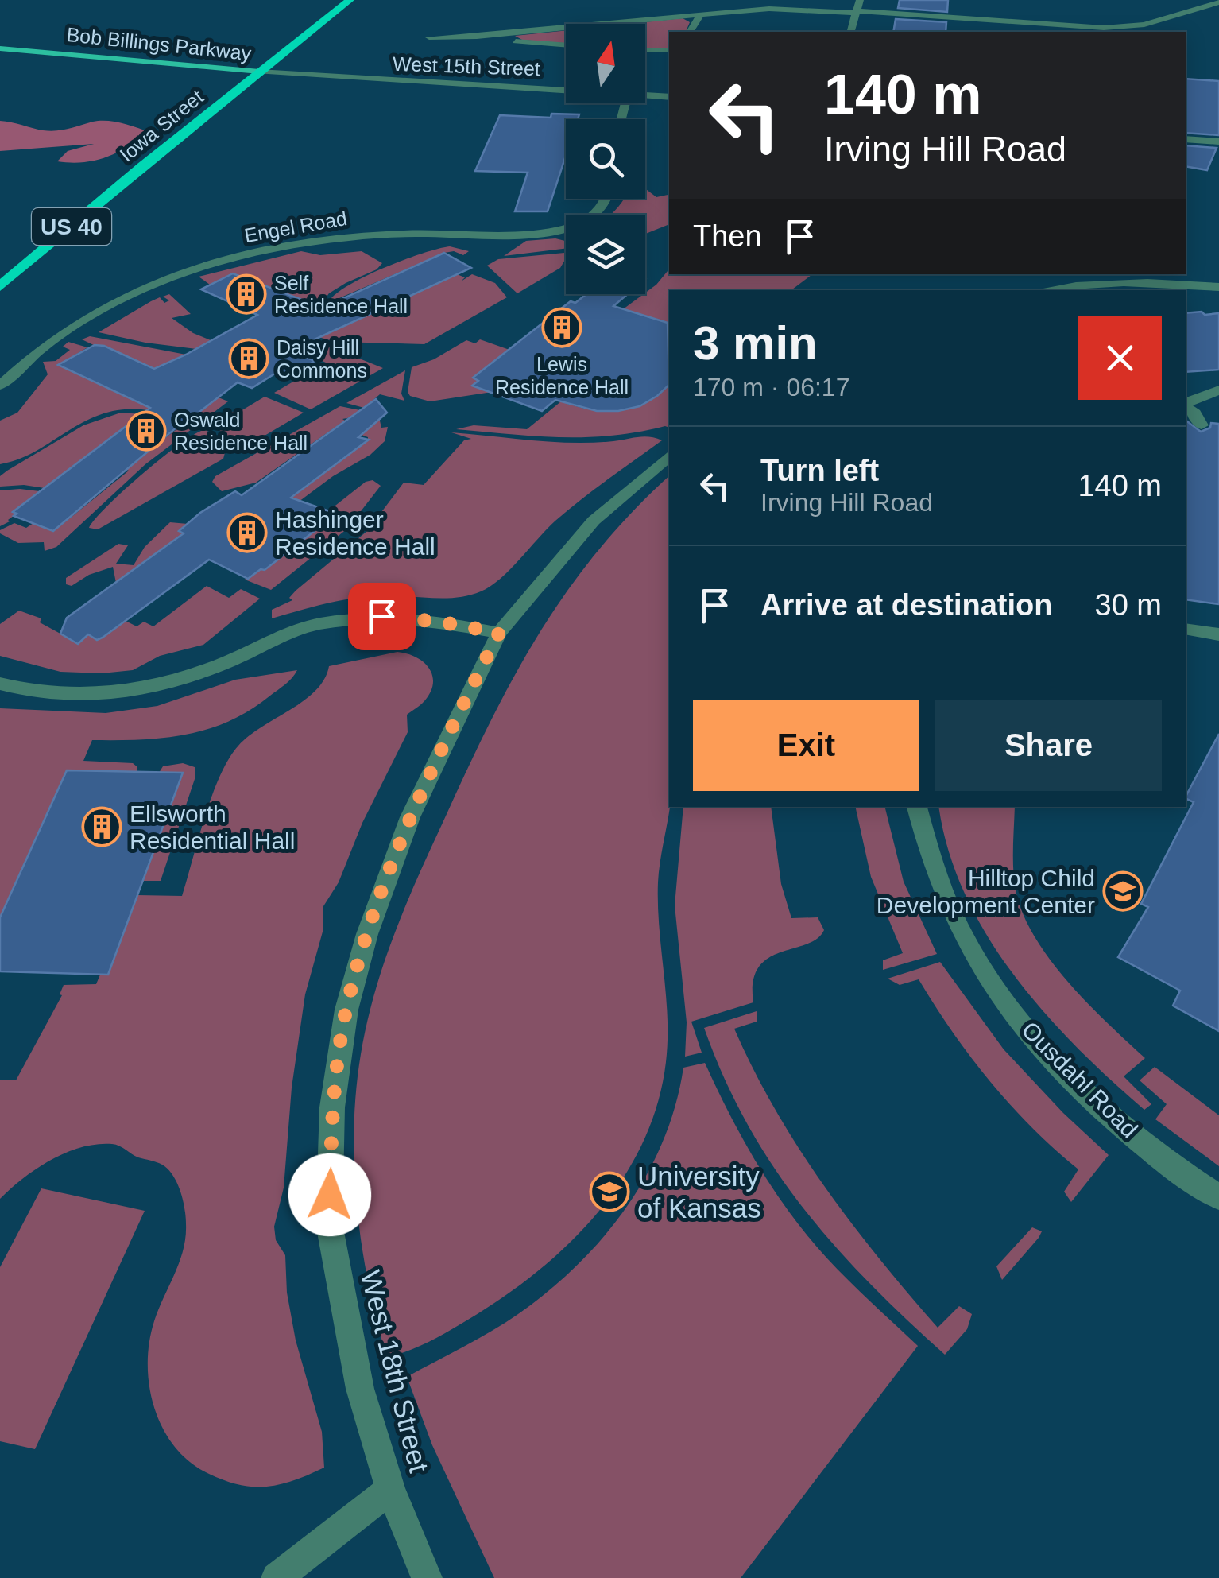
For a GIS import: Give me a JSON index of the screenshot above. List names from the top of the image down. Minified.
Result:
{"streets":{"highway":["Iowa Street","US 40"],"main road":["Bob Billings Parkway"],"street":["West 15th Street","Engel Road","Ousdahl Road","West 18th Street"]},"crossings":[["Bob Billings Parkway","West 15th Street"],["Bob Billings Parkway","Iowa Street"],["West 15th Street","Iowa Street"]],"places":{"building":["Self Residence Hall","Lewis Residence Hall","Daisy Hill Commons","Oswald Residence Hall","Hashinger Residence Hall","Ellsworth Residential Hall"],"school or university":["Hilltop Child Development Center","University of Kansas"]},"north":"top","page":{"turn":["140 m","Irving Hill Road"],"then":"Then","heading":["3 min","170 m · 06:17"],"list":[{"name":"Turn left","note":"Irving Hill Road","value":"140 m"},{"name":"Arrive at destination","value":"30 m"}],"buttons":["Exit","Share"]}}
